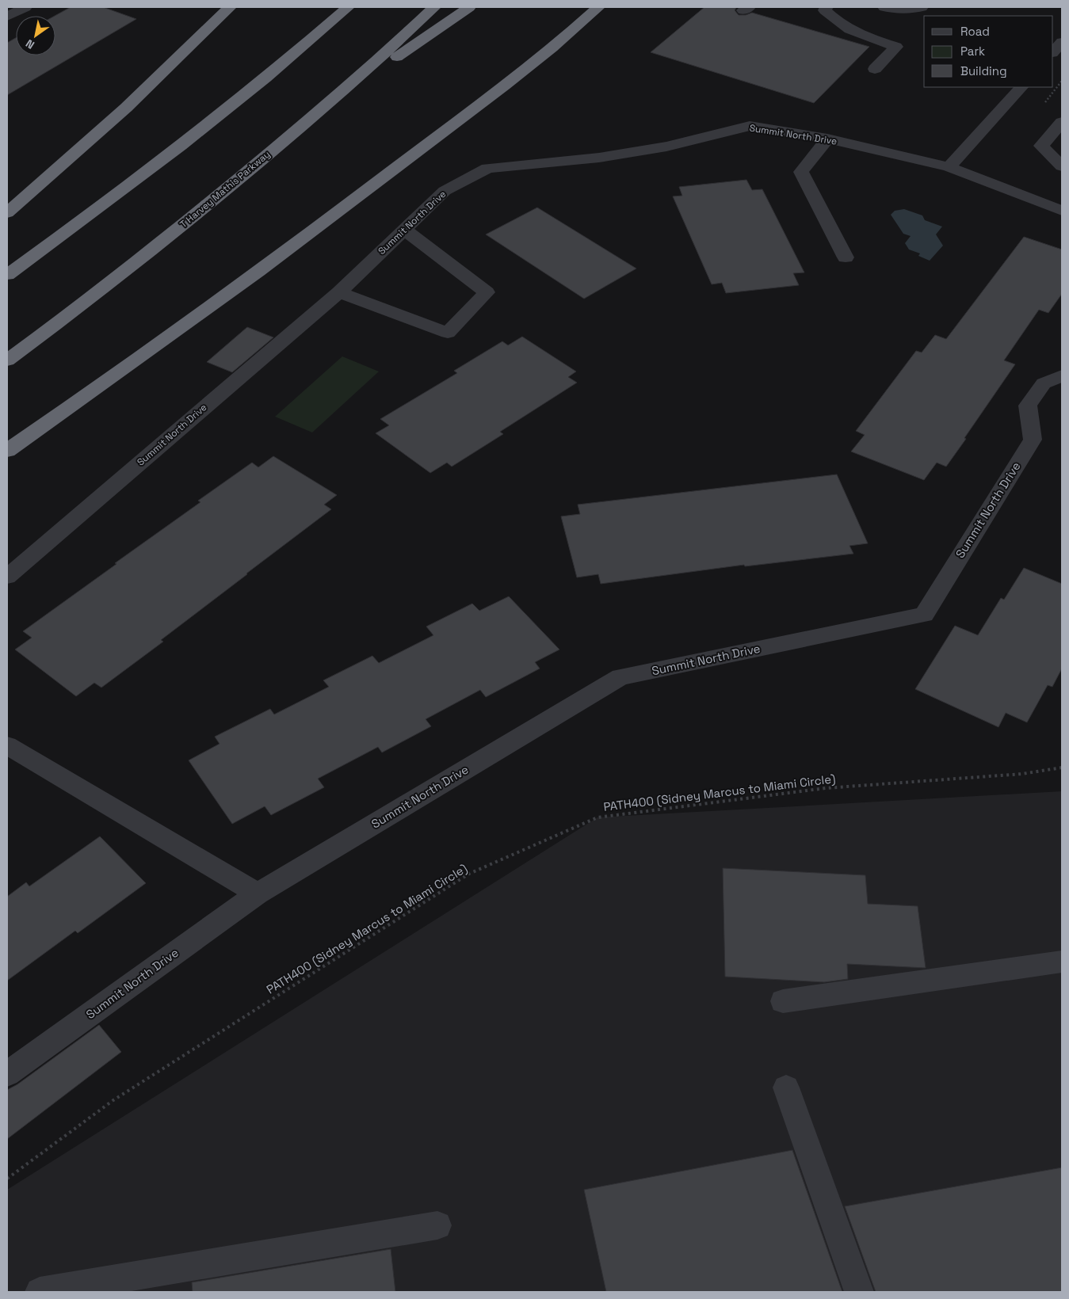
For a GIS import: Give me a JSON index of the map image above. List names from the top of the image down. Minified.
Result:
{"streets":{"highway":["T Harvey Mathis Parkway"],"street":["Summit North Drive"],"path":["PATH400 (Sidney Marcus to Miami Circle)"]},"legend":["Road","Park","Building"],"north":"bottom left"}
